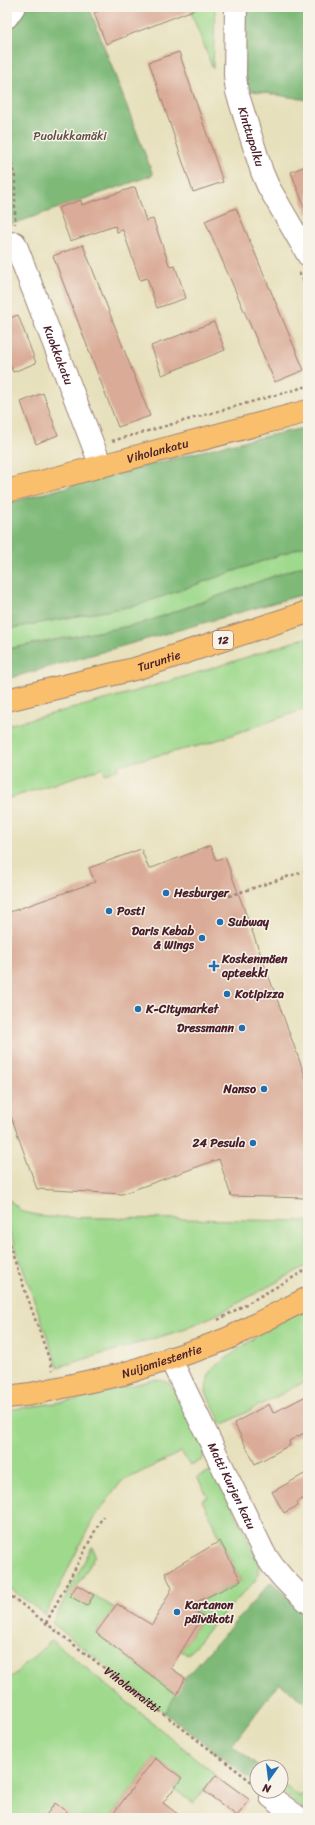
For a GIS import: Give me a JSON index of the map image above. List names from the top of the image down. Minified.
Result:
{"streets":{"main road":["Viholankatu","12","Turuntie","Nuijamiestentie"],"street":["Kinttupolku","Kuokkakatu","Matti Kurjen katu"],"path":["Viholanraitti"]},"crossings":[["Kuokkakatu","Viholankatu"],["Nuijamiestentie","Matti Kurjen katu"]],"parks":["Puolukkamäki"],"places":{"other":["Hesburger","Posti","Subway","Daris Kebab & Wings","Kotipizza","K-Citymarket","Dressmann","Nanso","24 Pesula","Kartanon päiväkoti"],"health":["Koskenmäen apteekki"]},"north":"bottom"}
